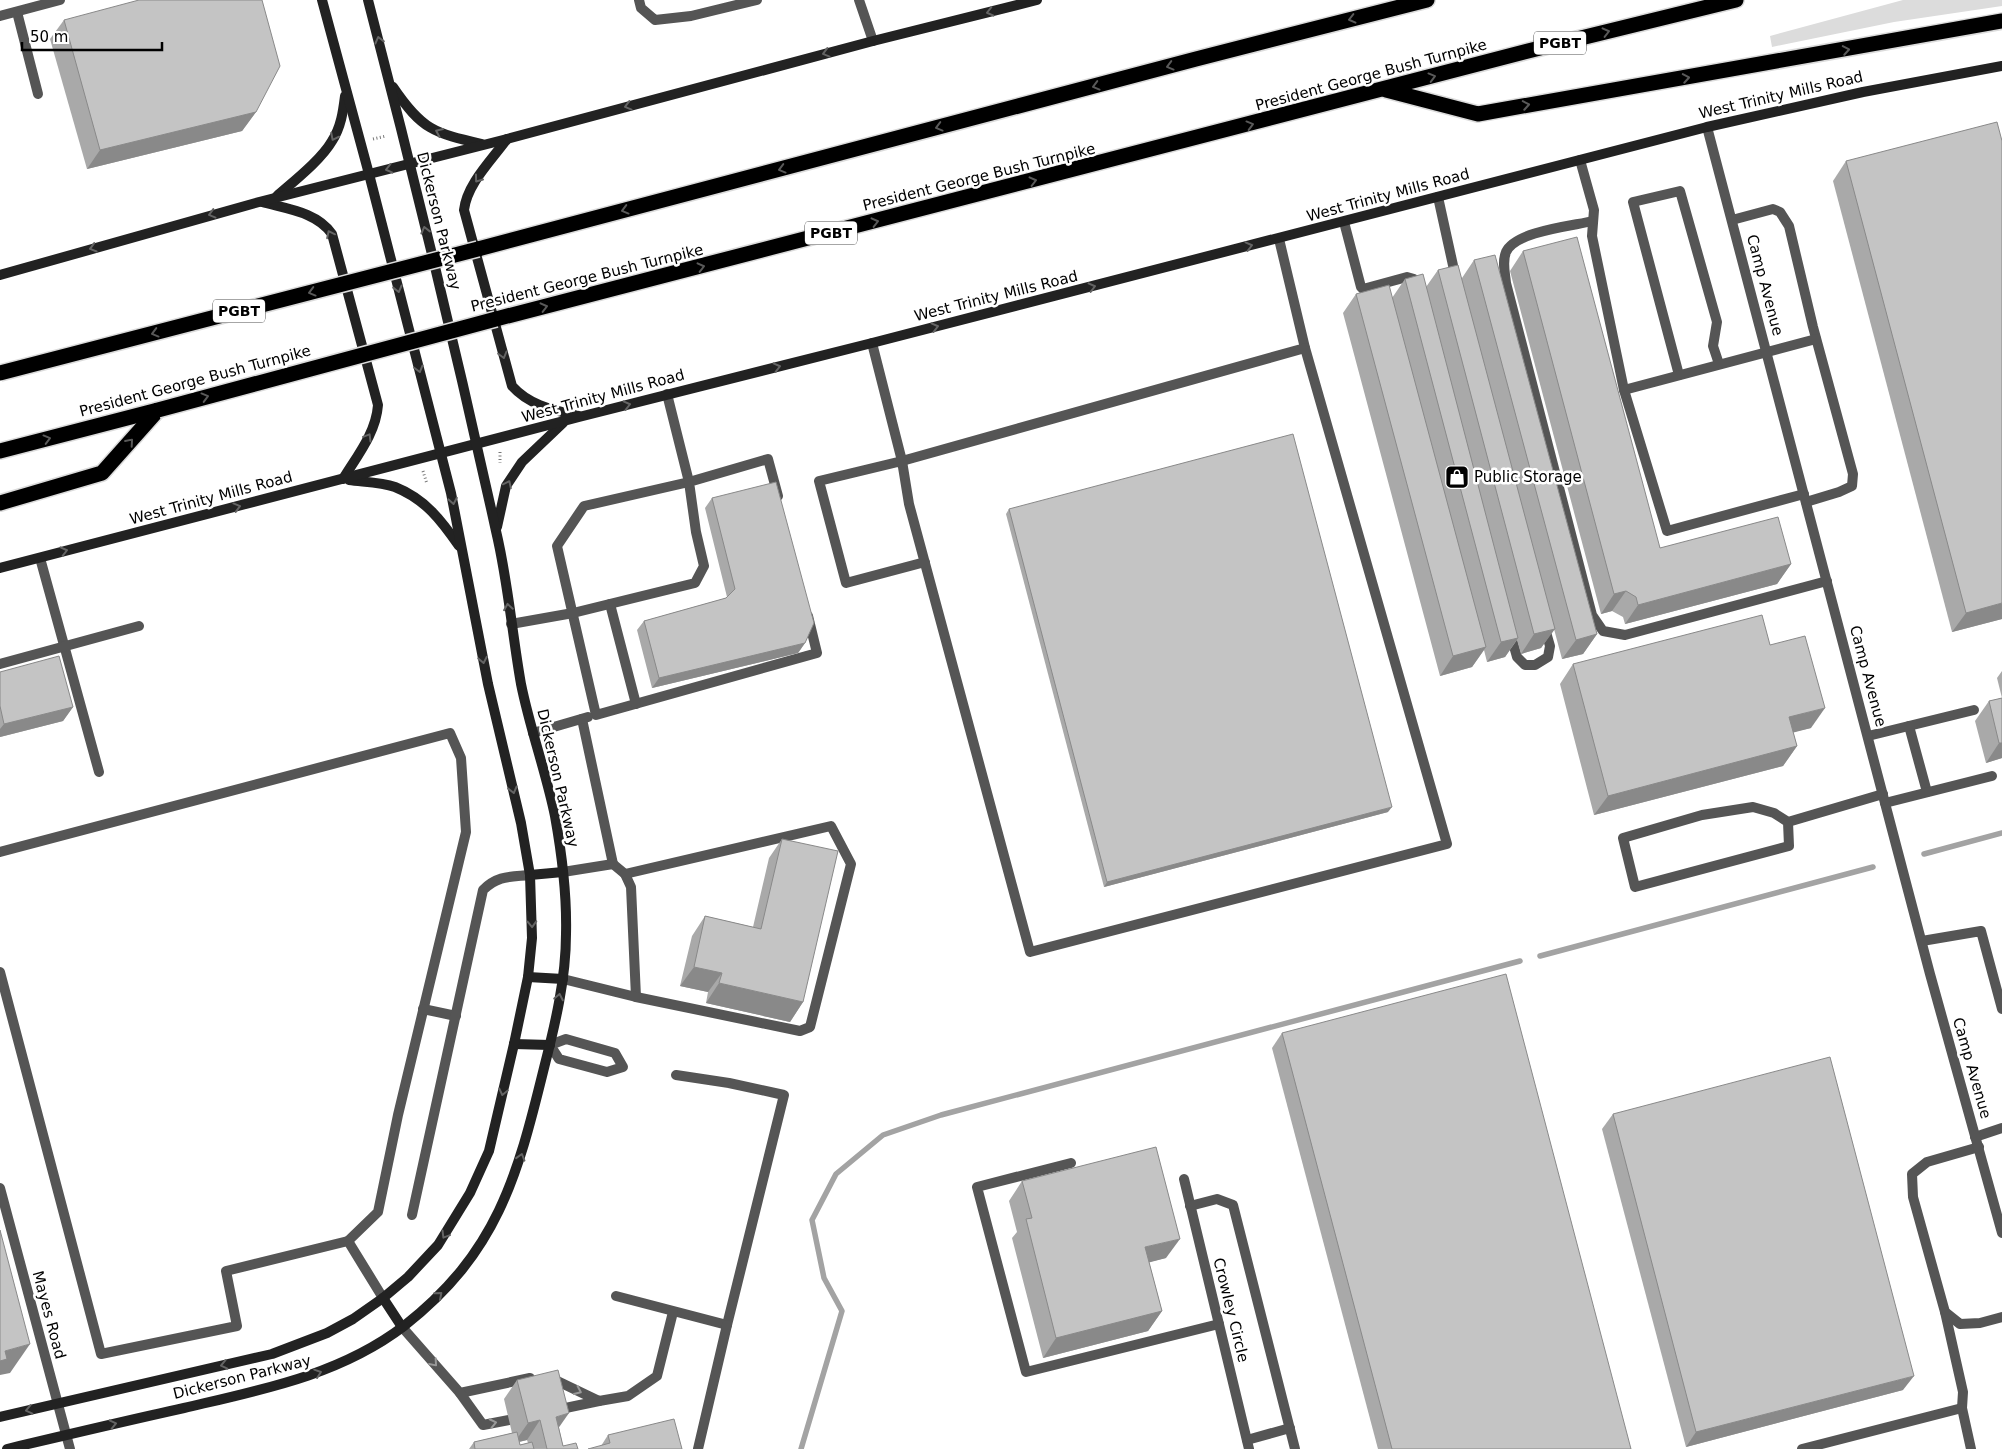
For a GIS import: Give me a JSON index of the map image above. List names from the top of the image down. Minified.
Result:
{"streets":{"highway":["PGBT","President George Bush Turnpike"],"main road":["West Trinity Mills Road","Dickerson Parkway"],"street":["Camp Avenue","Crowley Circle","Mayes Road"]},"crossings":[["West Trinity Mills Road","Dickerson Parkway"],["West Trinity Mills Road","Camp Avenue"],["Dickerson Parkway","Mayes Road"]],"one_way":["West Trinity Mills Road"],"places":{"shop":["Public Storage"]},"scale_bar":"50 m"}
